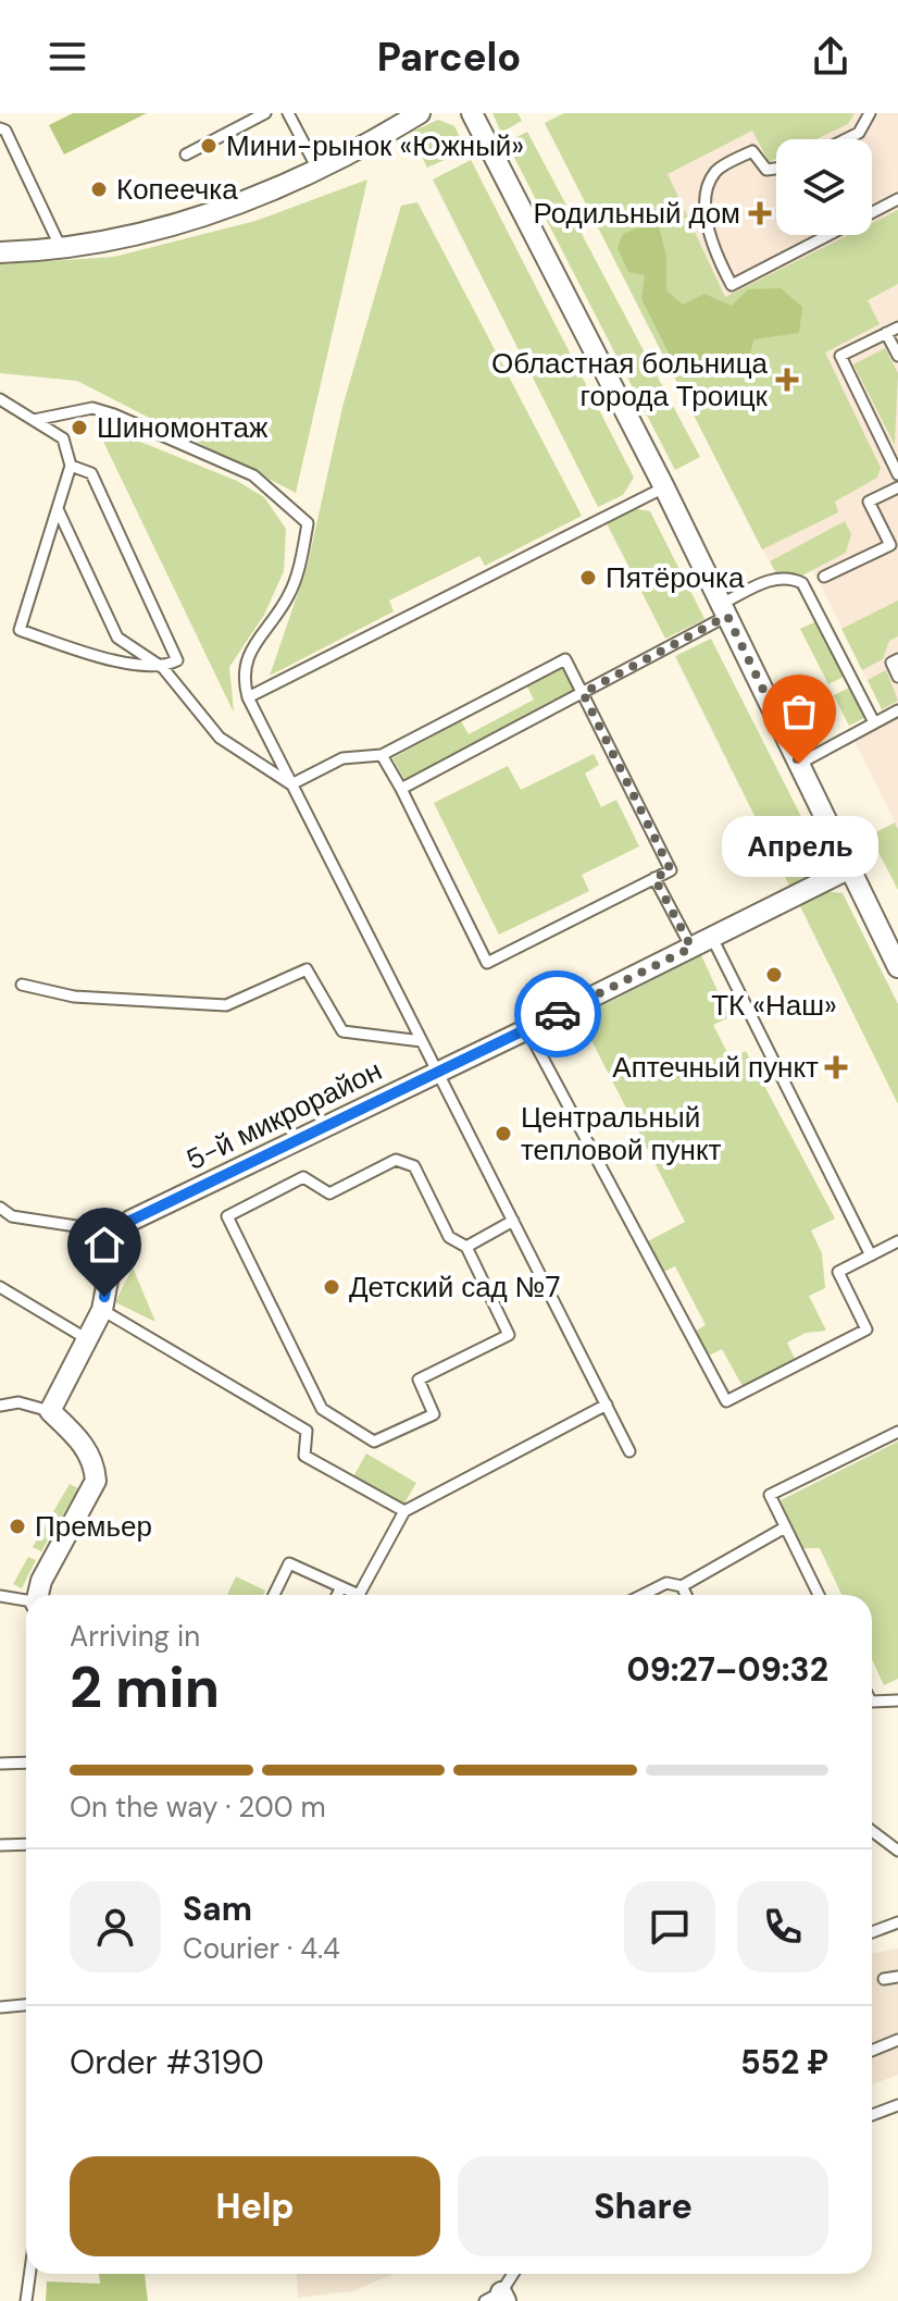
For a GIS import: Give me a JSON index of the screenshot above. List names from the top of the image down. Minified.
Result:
{"streets":{"street":["5-й микрорайон"]},"places":{"other":["Мини-рынок «Южный»","Копеечка","Шиномонтаж","Пятёрочка","Апрель","ТК «Наш»","Центральный тепловой пункт","Детский сад №7","Премьер"],"health":["Родильный дом","Областная больница города Троицк","Аптечный пункт"]},"page":{"header":"Parcelo","bubble":"Апрель","heading":["2 min","Arriving in","09:27–09:32"],"panel":["Sam","Courier · 4.4","Order #3190","552 ₽"],"bar":"On the way · 200 m","buttons":["Help","Share"]}}
